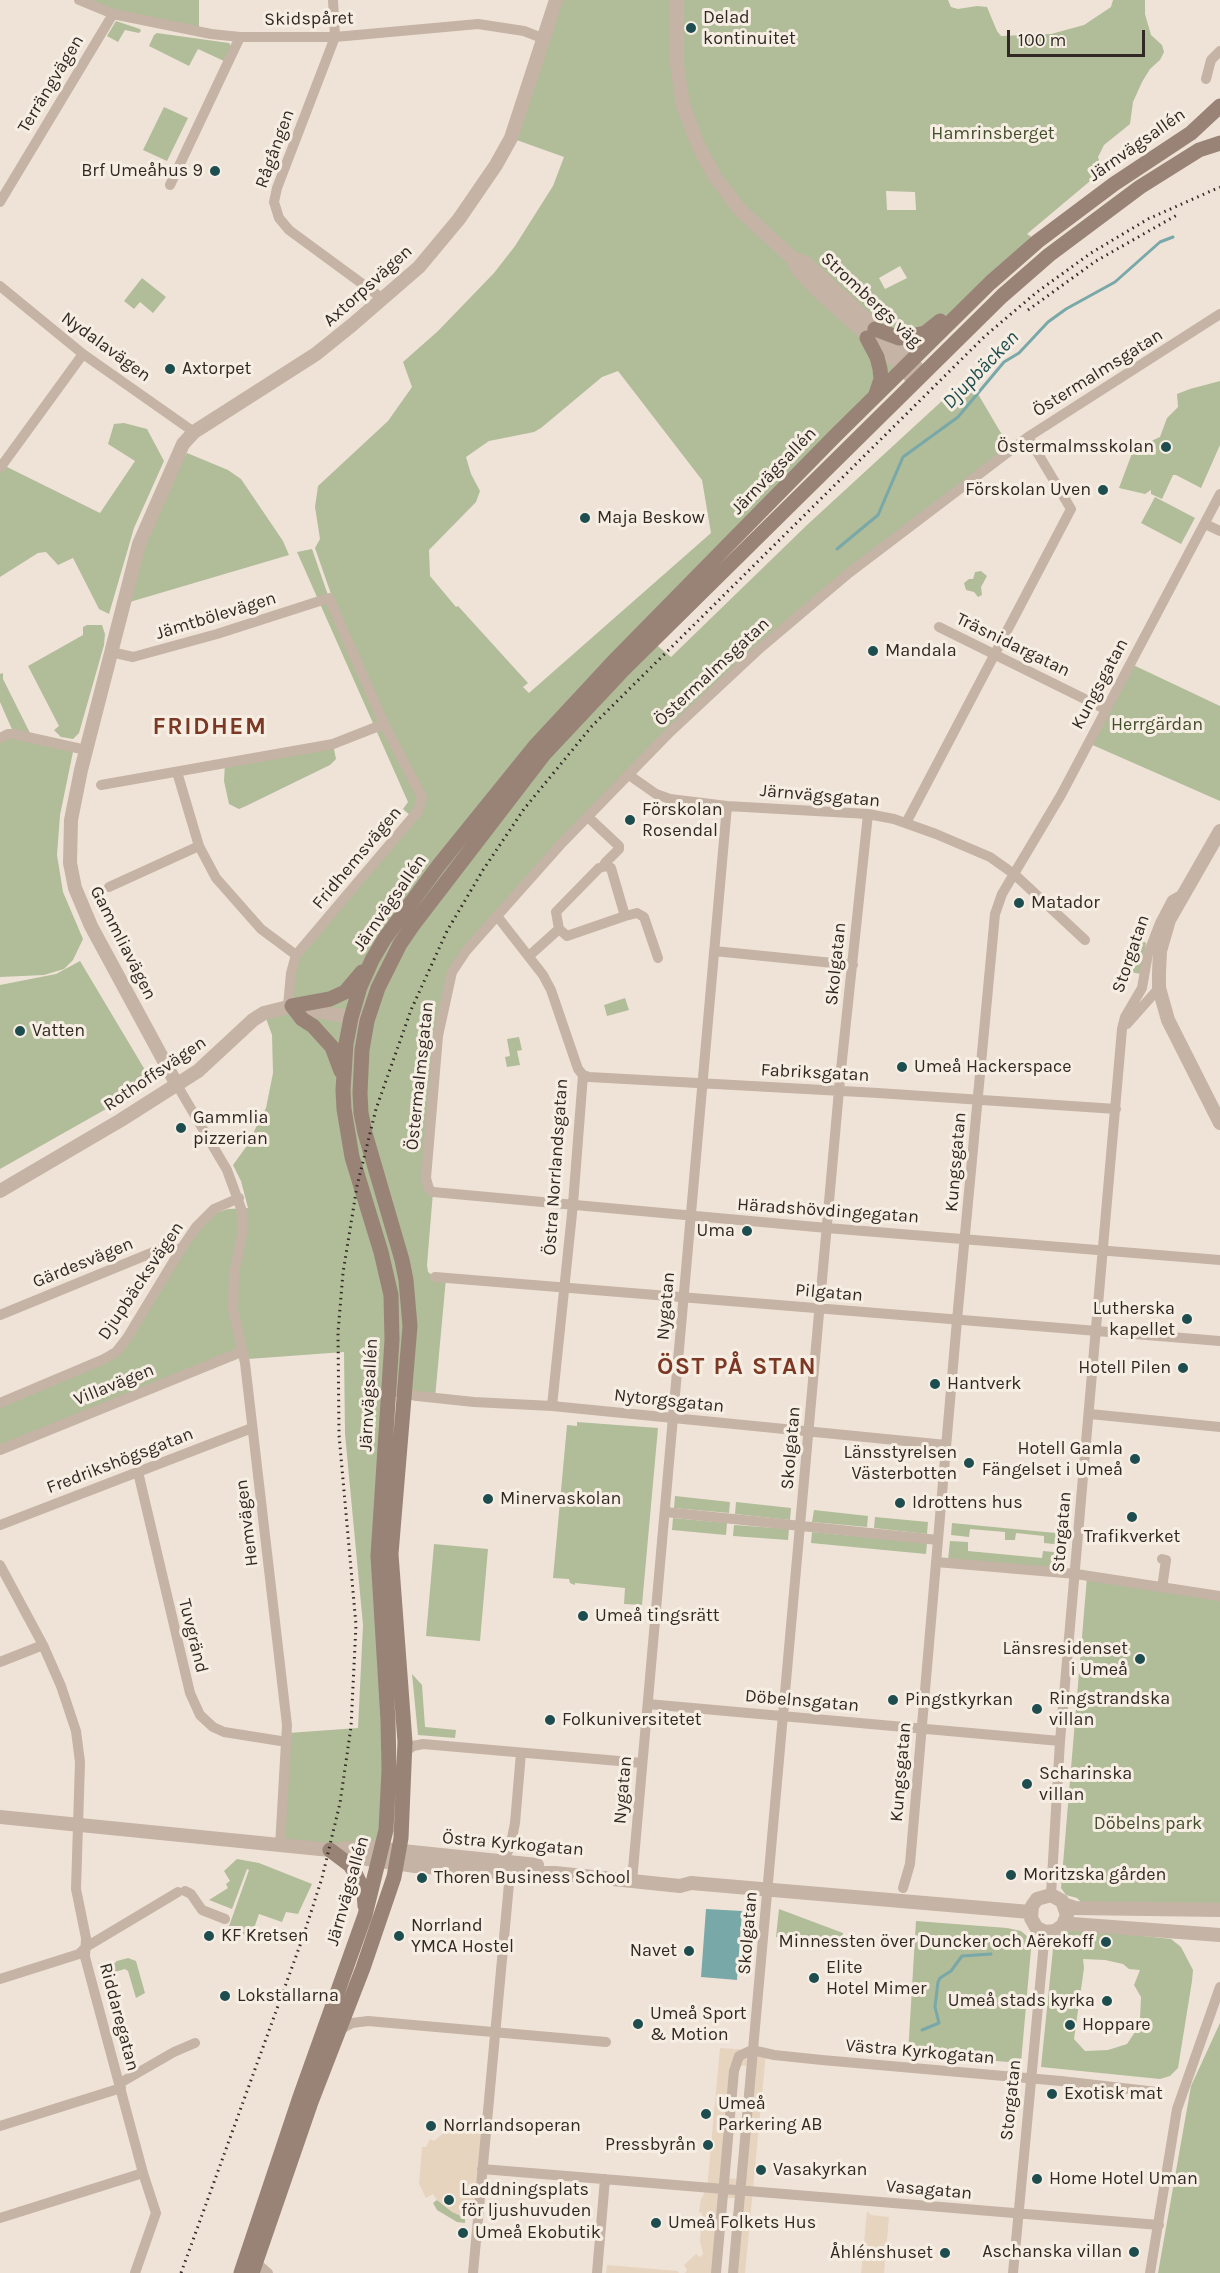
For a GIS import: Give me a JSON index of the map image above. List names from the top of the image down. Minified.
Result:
{"streets":{"main road":["Järnvägsallén"],"street":["Skidspåret","Terrängvägen","Rågången","Axtorpsvägen","Strombergs väg","Nydalavägen","Östermalmsgatan","Jämtbölevägen","Träsnidargatan","Kungsgatan","Järnvägsgatan","Fridhemsvägen","Gammliavägen","Storgatan","Skolgatan","Fabriksgatan","Rothoffsvägen","Östra Norrlandsgatan","Häradshövdingegatan","Gärdesvägen","Djupbäcksvägen","Pilgatan","Nygatan","Villavägen","Nytorgsgatan","Fredrikshögsgatan","Hemvägen","Tuvgränd","Döbelnsgatan","Östra Kyrkogatan","Riddaregatan","Västra Kyrkogatan","Vasagatan"]},"crossings":[["Skidspåret","Terrängvägen"],["Skidspåret","Rågången"],["Skidspåret","Axtorpsvägen"],["Järnvägsallén","Strombergs väg"],["Järnvägsallén","Nytorgsgatan"],["Järnvägsallén","Östra Kyrkogatan"],["Rågången","Axtorpsvägen"],["Axtorpsvägen","Nydalavägen"],["Axtorpsvägen","Gammliavägen"],["Östermalmsgatan","Järnvägsgatan"],["Östermalmsgatan","Östra Norrlandsgatan"],["Östermalmsgatan","Häradshövdingegatan"],["Jämtbölevägen","Fridhemsvägen"],["Jämtbölevägen","Gammliavägen"],["Träsnidargatan","Kungsgatan"],["Kungsgatan","Järnvägsgatan"],["Kungsgatan","Fabriksgatan"],["Kungsgatan","Häradshövdingegatan"],["Kungsgatan","Pilgatan"],["Kungsgatan","Nytorgsgatan"],["Kungsgatan","Döbelnsgatan"],["Järnvägsgatan","Skolgatan"],["Järnvägsgatan","Nygatan"],["Fridhemsvägen","Rothoffsvägen"],["Gammliavägen","Rothoffsvägen"],["Gammliavägen","Djupbäcksvägen"],["Gammliavägen","Hemvägen"],["Storgatan","Fabriksgatan"],["Storgatan","Häradshövdingegatan"],["Storgatan","Pilgatan"],["Storgatan","Döbelnsgatan"],["Storgatan","Östra Kyrkogatan"],["Storgatan","Västra Kyrkogatan"],["Storgatan","Vasagatan"],["Skolgatan","Fabriksgatan"],["Skolgatan","Häradshövdingegatan"],["Skolgatan","Pilgatan"],["Skolgatan","Nytorgsgatan"],["Skolgatan","Döbelnsgatan"],["Skolgatan","Östra Kyrkogatan"],["Skolgatan","Västra Kyrkogatan"],["Skolgatan","Vasagatan"],["Fabriksgatan","Östra Norrlandsgatan"],["Fabriksgatan","Nygatan"],["Östra Norrlandsgatan","Häradshövdingegatan"],["Östra Norrlandsgatan","Pilgatan"],["Östra Norrlandsgatan","Nytorgsgatan"],["Häradshövdingegatan","Nygatan"],["Gärdesvägen","Djupbäcksvägen"],["Djupbäcksvägen","Hemvägen"],["Pilgatan","Nygatan"],["Nygatan","Nytorgsgatan"],["Nygatan","Döbelnsgatan"],["Nygatan","Östra Kyrkogatan"],["Villavägen","Hemvägen"],["Fredrikshögsgatan","Hemvägen"],["Fredrikshögsgatan","Tuvgränd"],["Hemvägen","Tuvgränd"],["Hemvägen","Östra Kyrkogatan"],["Östra Kyrkogatan","Riddaregatan"]],"districts":["FRIDHEM","ÖST PÅ STAN"],"water":["Djupbäcken"],"parks":["Hamrinsberget","Herrgärdan","Döbelns park"],"places":["Delad kontinuitet","Brf Umeåhus 9","Axtorpet","Östermalmsskolan","Förskolan Uven","Maja Beskow","Mandala","Förskolan Rosendal","Matador","Vatten","Umeå Hackerspace","Gammlia pizzerian","Uma","Lutherska kapellet","Hotell Pilen","Hantverk","Hotell Gamla Fängelset i Umeå","Länsstyrelsen Västerbotten","Minervaskolan","Idrottens hus","Trafikverket","Umeå tingsrätt","Länsresidenset i Umeå","Pingstkyrkan","Ringstrandska villan","Folkuniversitetet","Scharinska villan","Moritzska gården","Thoren Business School","KF Kretsen","Norrland YMCA Hostel","Minnessten över Duncker och Aërekoff","Navet","Elite Hotel Mimer","Lokstallarna","Umeå stads kyrka","Umeå Sport & Motion","Hoppare","Exotisk mat","Umeå Parkering AB","Norrlandsoperan","Pressbyrån","Vasakyrkan","Home Hotel Uman","Laddningsplats för ljushuvuden","Umeå Folkets Hus","Umeå Ekobutik","Aschanska villan","Åhlénshuset"],"scale_bar":"100 m"}
